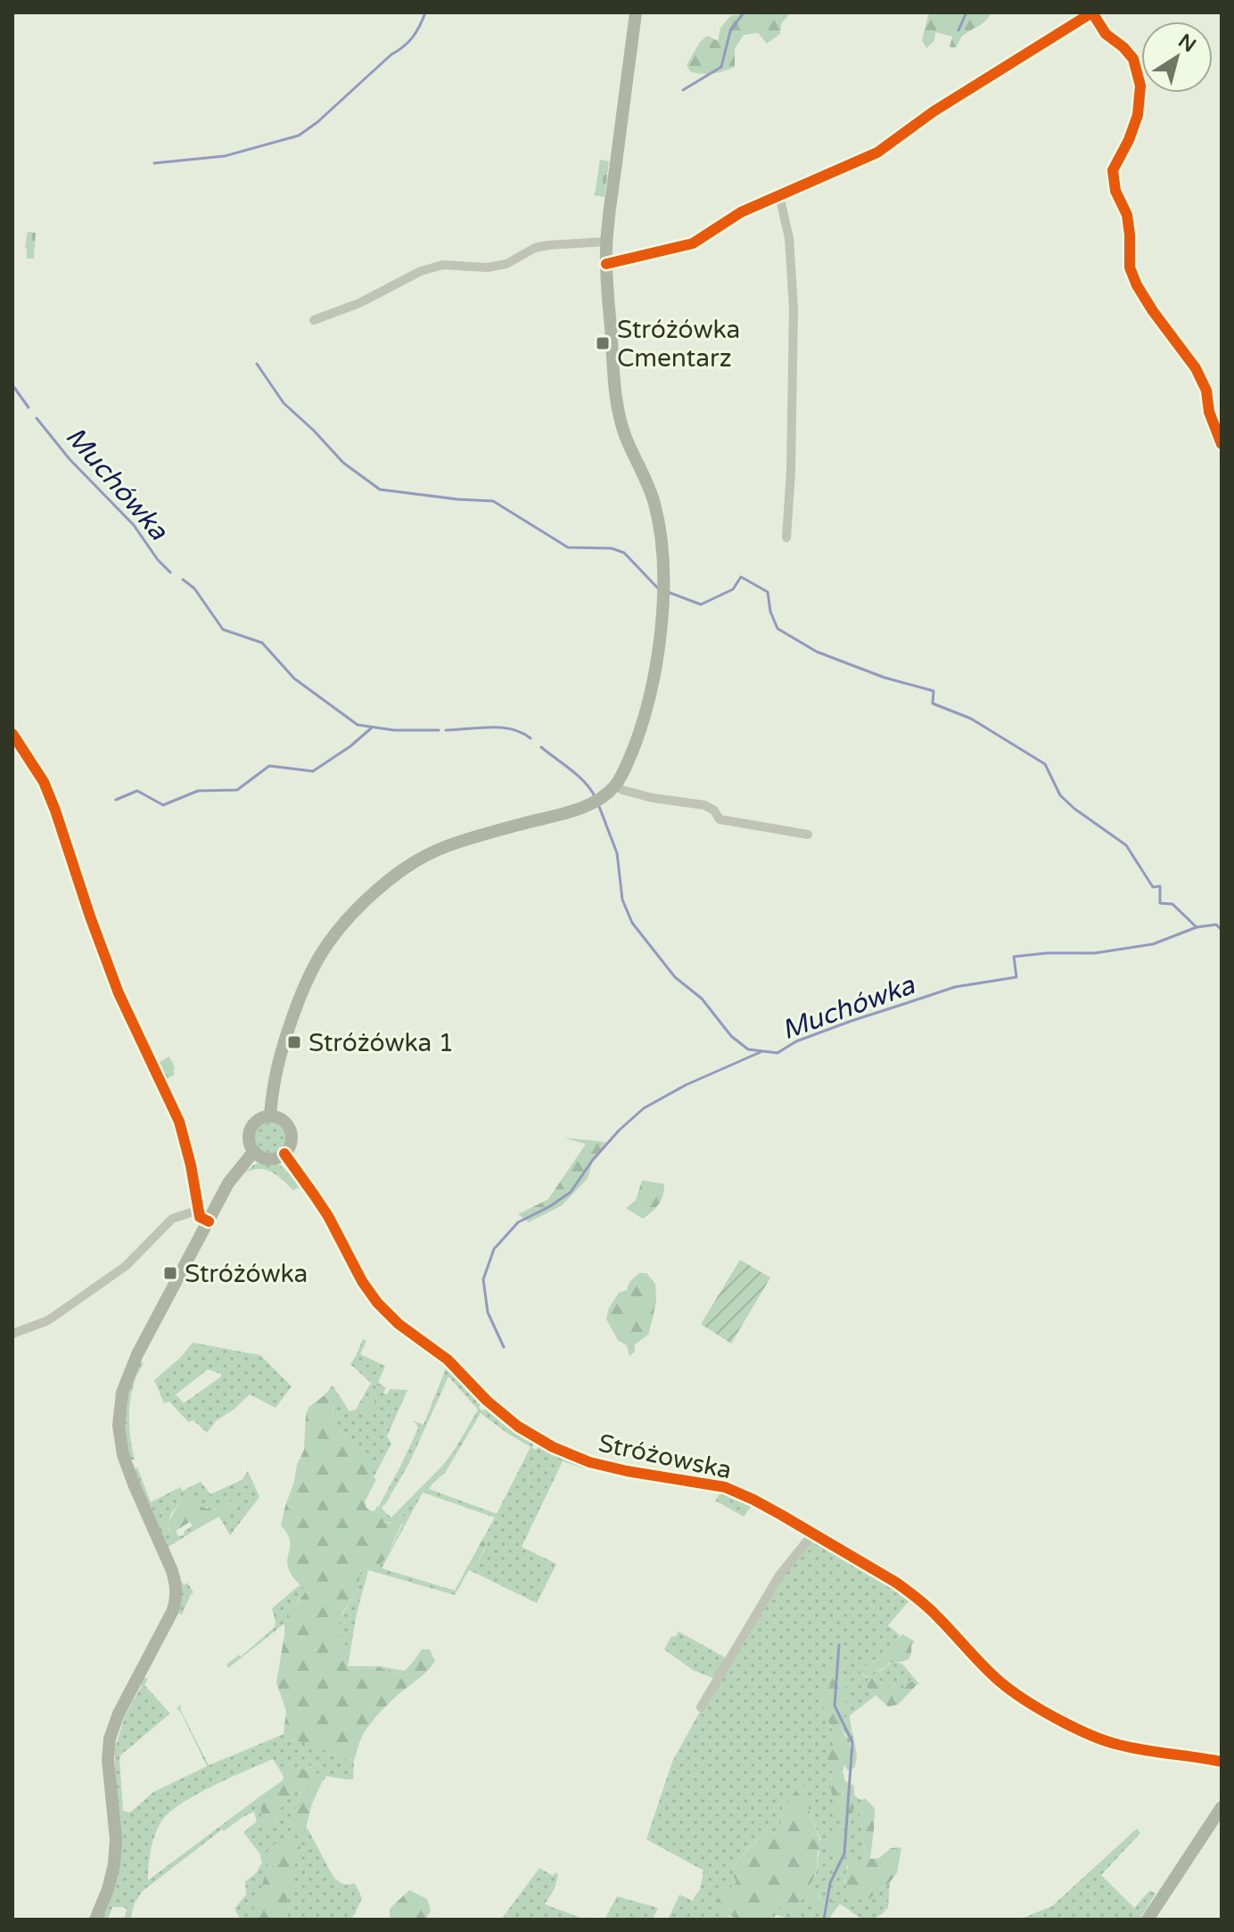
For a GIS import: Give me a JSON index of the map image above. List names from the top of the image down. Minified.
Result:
{"streets":{"main road":["Stróżowska"]},"water":["Muchówka"],"places":{"transit":["Stróżówka Cmentarz","Stróżówka 1","Stróżówka"]},"north":"top right"}
